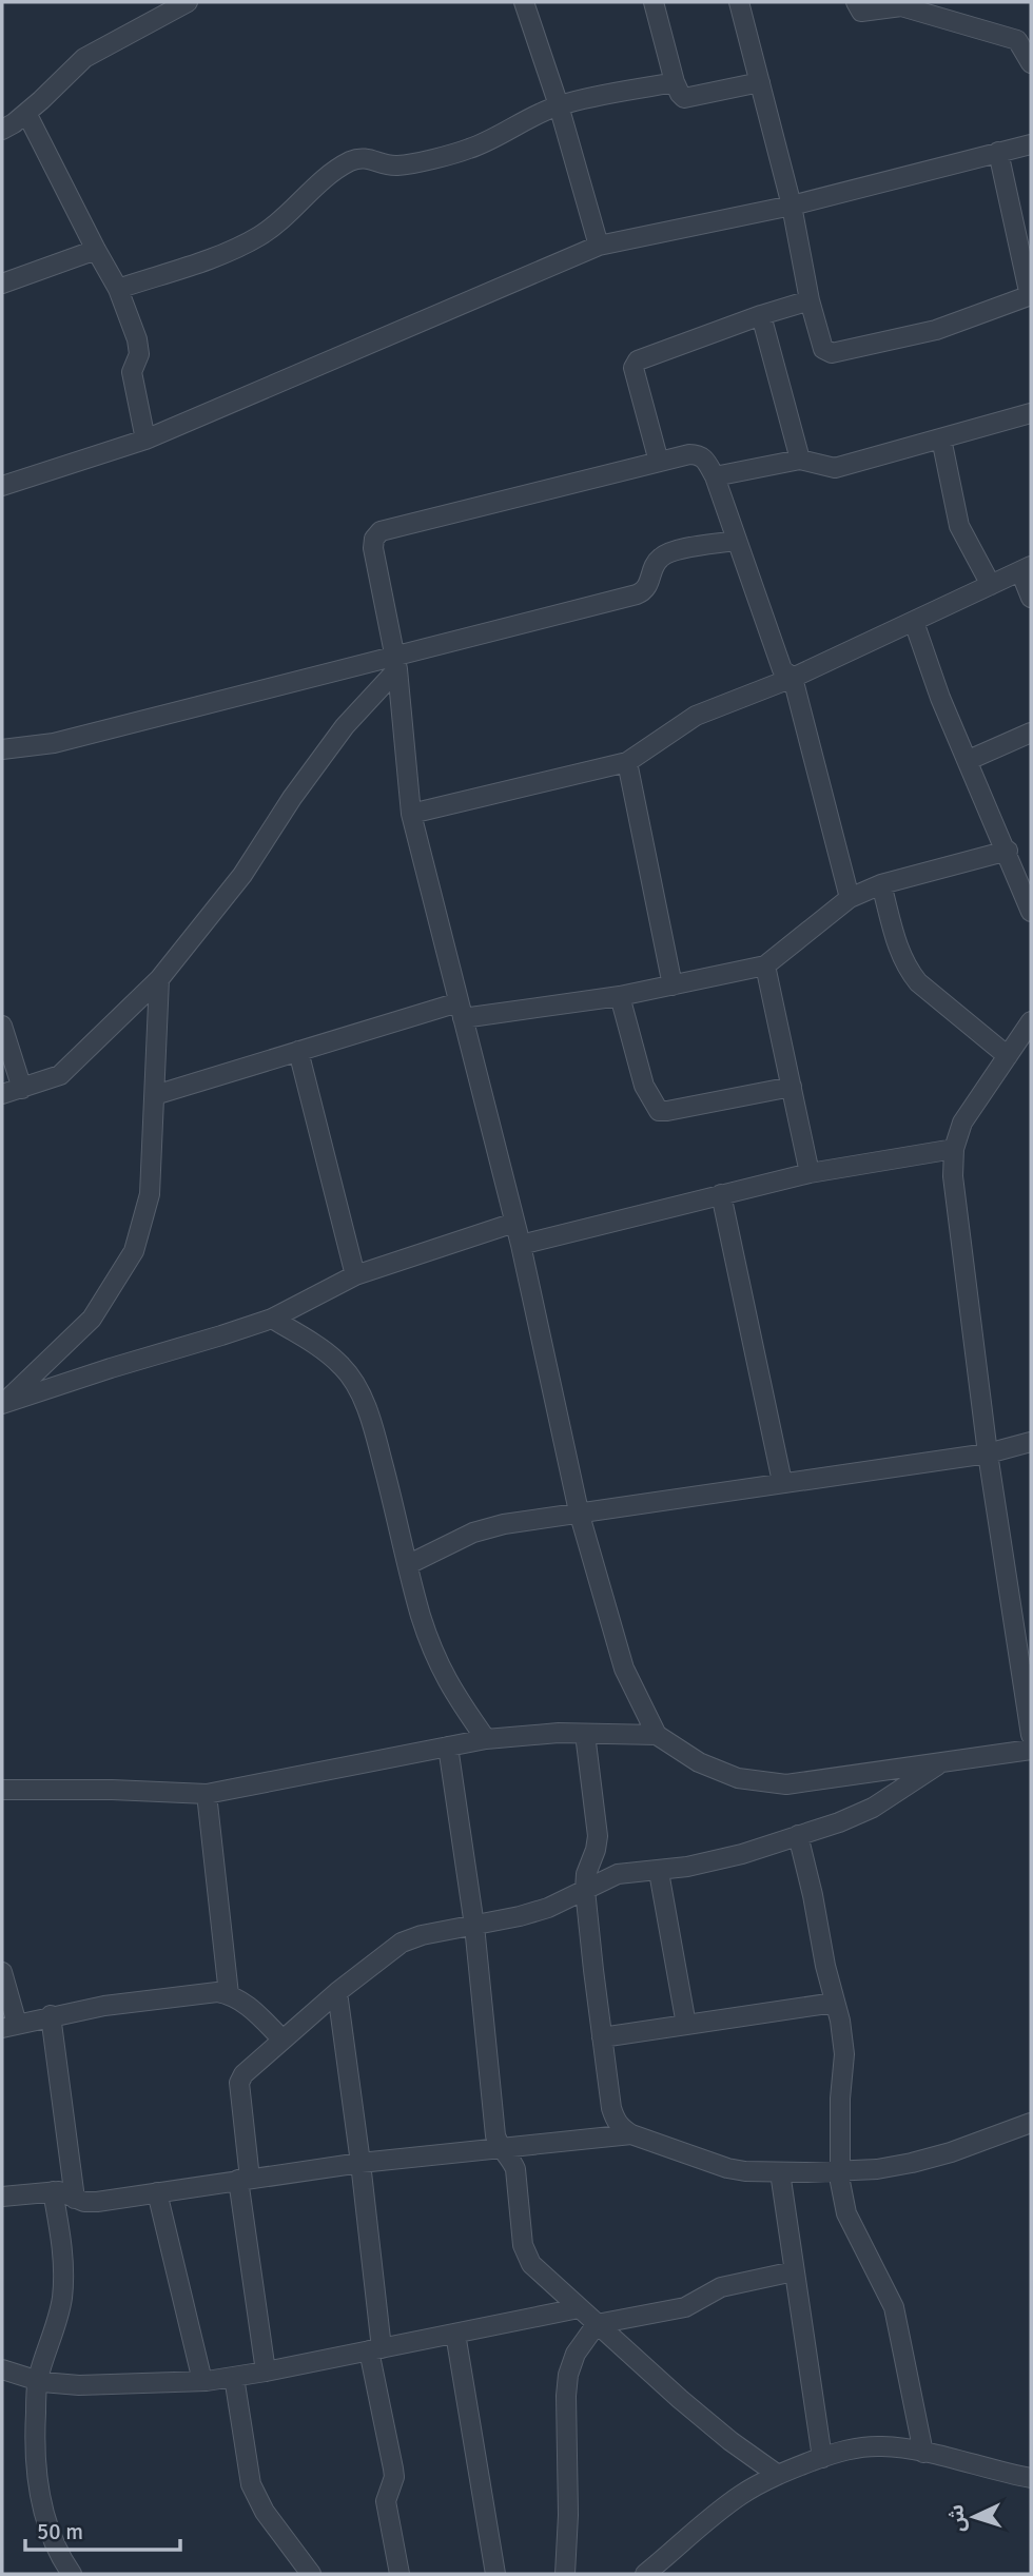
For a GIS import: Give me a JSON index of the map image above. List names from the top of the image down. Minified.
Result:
{"scale_bar":"50 m","north":"left"}
